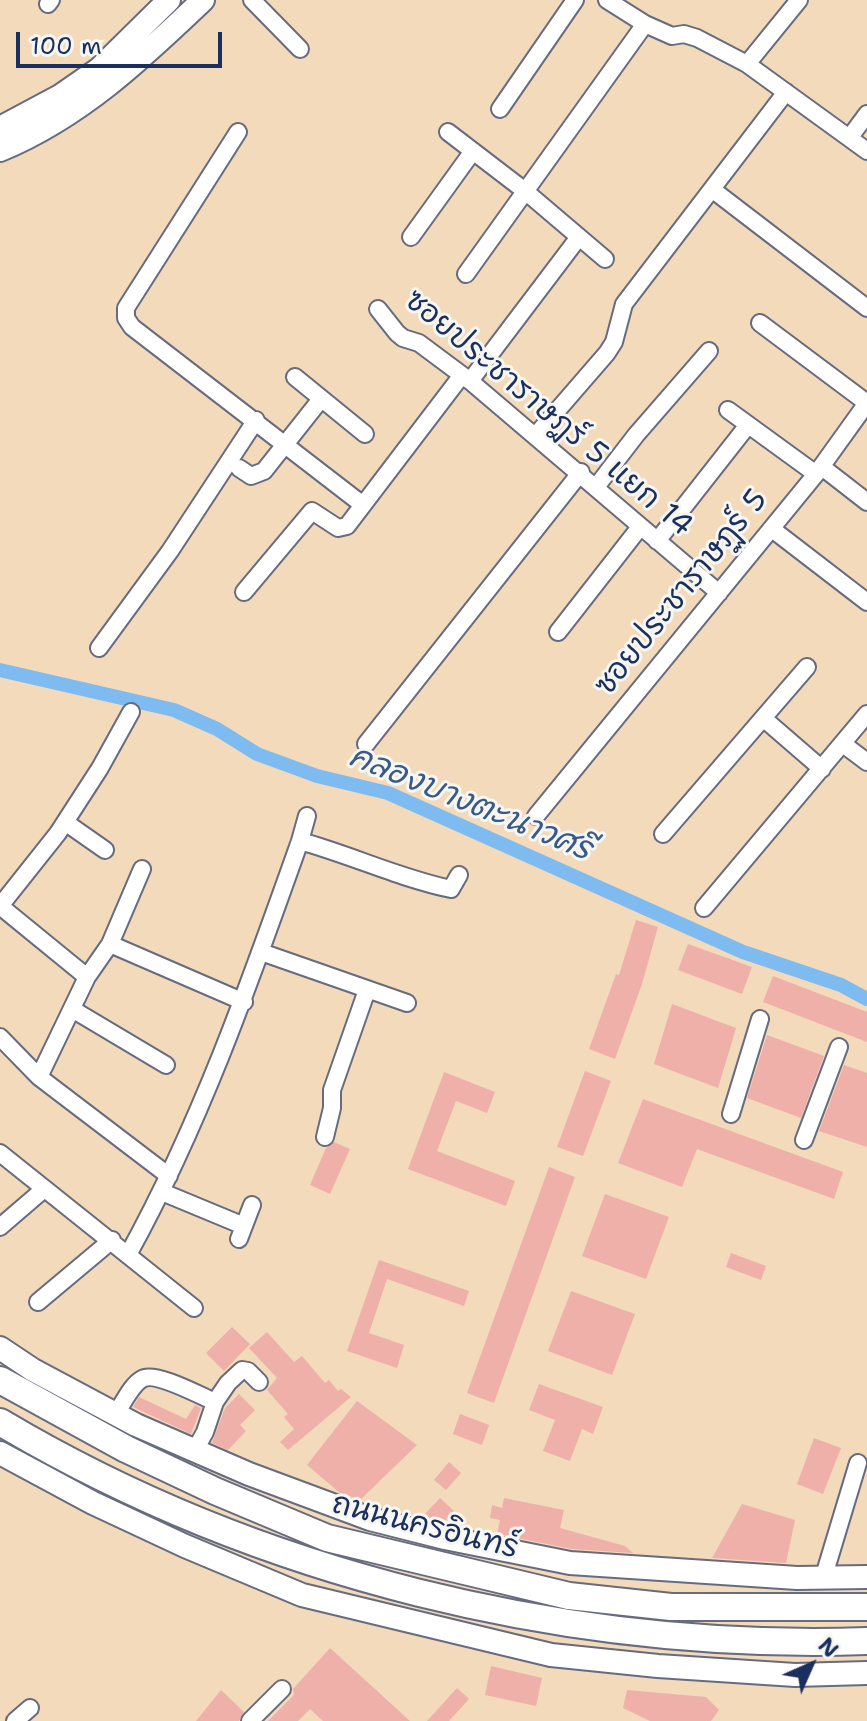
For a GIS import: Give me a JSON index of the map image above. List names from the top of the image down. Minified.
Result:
{"streets":{"main road":["ถนนนครอินทร์"],"street":["ซอยประชาราษฎร์ 5 แยก 14","ซอยประชาราษฏร์ 5"]},"crossings":[["ซอยประชาราษฎร์ 5 แยก 14","ซอยประชาราษฏร์ 5"]],"water":["คลองบางตะนาวศรี"],"scale_bar":"100 m","north":"top right"}
